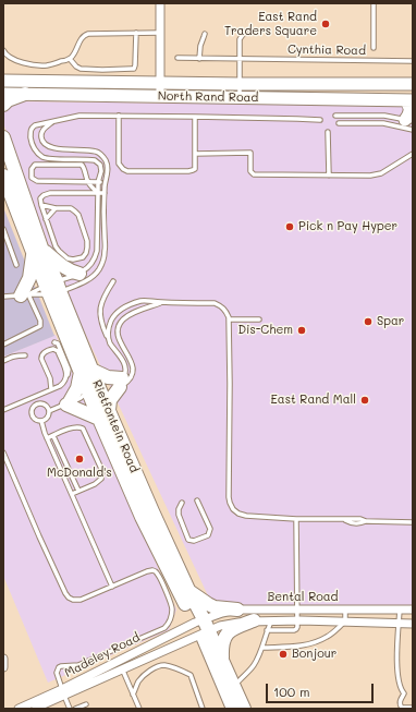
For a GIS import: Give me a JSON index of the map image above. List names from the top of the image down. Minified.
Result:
{"streets":{"main road":["North Rand Road","Rietfontein Road"],"street":["Bental Road","Madeley Road"],"lane":["Cynthia Road"]},"crossings":[["Rietfontein Road","Bental Road"],["Rietfontein Road","Madeley Road"],["Bental Road","Madeley Road"]],"places":["East Rand Traders Square","Pick n Pay Hyper","Spar","Dis-Chem","East Rand Mall","McDonald's","Bonjour"],"scale_bar":"100 m"}
